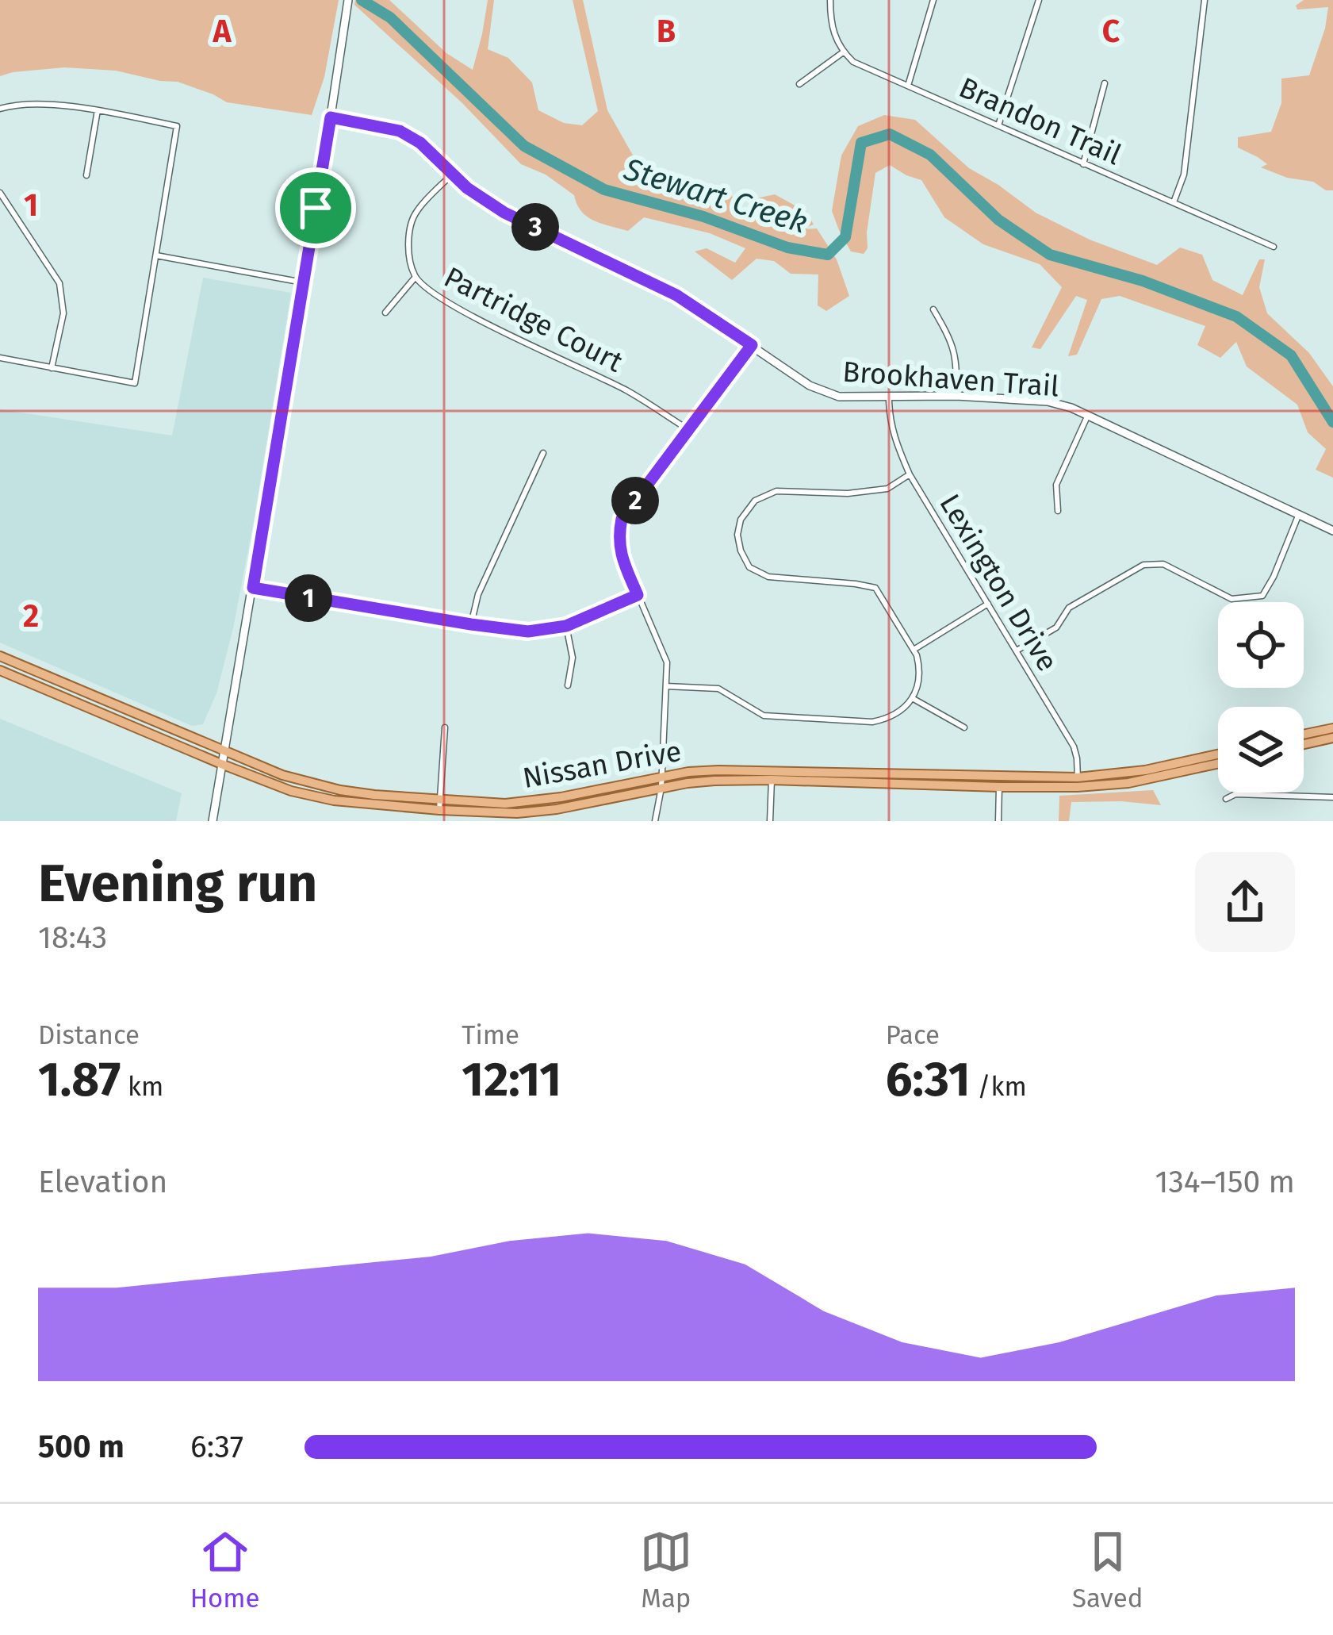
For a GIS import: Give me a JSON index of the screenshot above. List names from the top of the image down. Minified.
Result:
{"streets":{"main road":["Nissan Drive"],"street":["Brandon Trail","Partridge Court","Brookhaven Trail","Lexington Drive"]},"crossings":[["Partridge Court","Brookhaven Trail"],["Brookhaven Trail","Lexington Drive"],["Lexington Drive","Nissan Drive"]],"water":["Stewart Creek"],"page":{"pins":["3","2","1"],"heading":["Evening run","18:43"],"stats":[["Distance","1.87 km"],["Time","12:11"],["Pace","6:31 /km"]],"chart":["Elevation","134–150 m"],"list":[{"name":"500 m","note":"6:37"}],"tabs":["Home","Map","Saved"]},"grid":{"columns":["A","B","C"],"rows":["1","2"]}}
